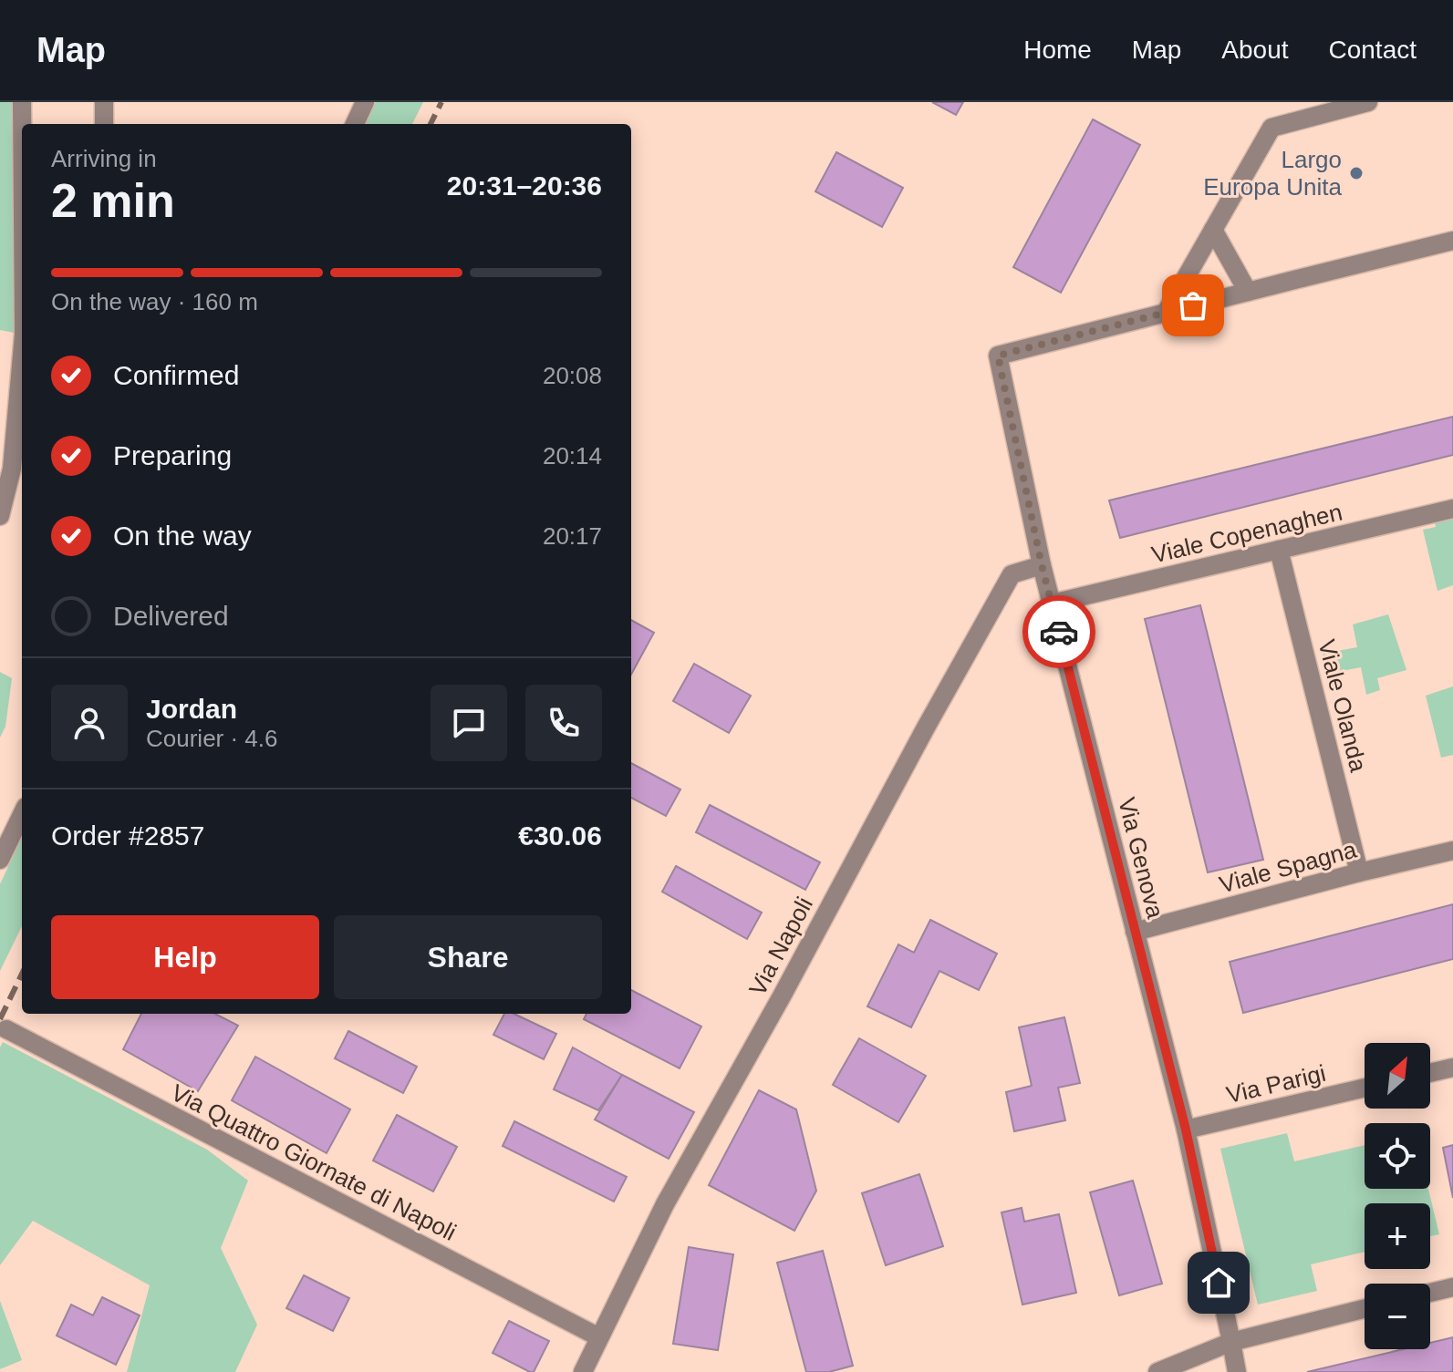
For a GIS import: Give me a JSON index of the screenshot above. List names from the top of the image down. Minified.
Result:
{"streets":{"street":["Viale Copenaghen","Viale Olanda","Via Genova","Viale Spagna","Via Napoli","Via Parigi","Via Quattro Giornate di Napoli"]},"crossings":[["Viale Copenaghen","Viale Olanda"],["Viale Copenaghen","Via Genova"],["Viale Olanda","Viale Spagna"],["Via Genova","Viale Spagna"],["Via Genova","Via Napoli"],["Via Genova","Via Parigi"],["Via Napoli","Via Quattro Giornate di Napoli"]],"places":["Largo Europa Unita"],"north":"top right","page":{"header":"Map","nav":["Home","Map","About","Contact"],"heading":["2 min","Arriving in","20:31–20:36"],"panel":["Jordan","Courier · 4.6","Order #2857","€30.06"],"bar":"On the way · 160 m","list":[["Confirmed","20:08"],["Preparing","20:14"],["On the way","20:17"],"Delivered"],"buttons":["Help","Share"],"map_buttons":["+","−"]}}
